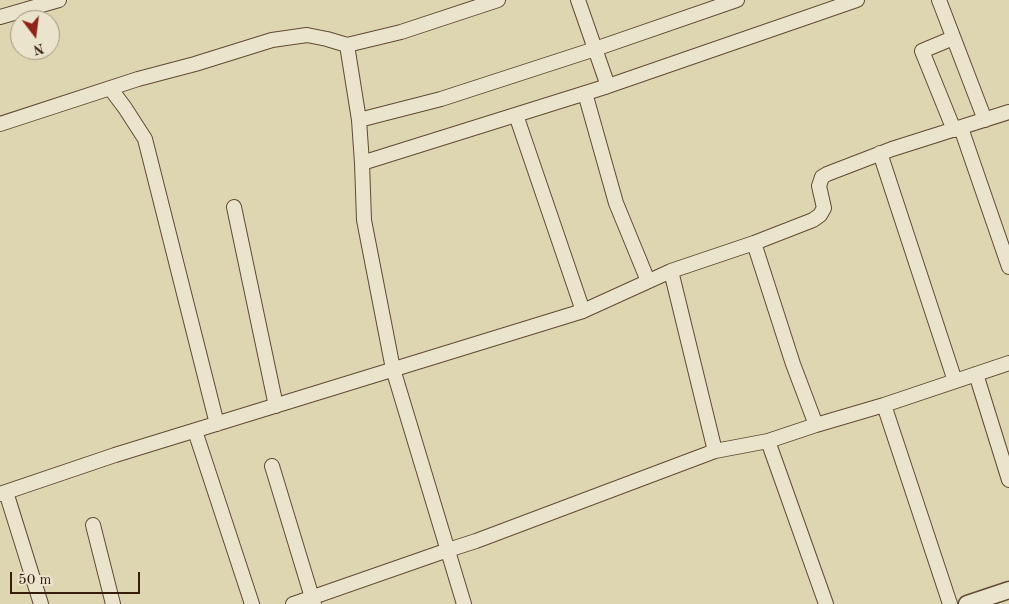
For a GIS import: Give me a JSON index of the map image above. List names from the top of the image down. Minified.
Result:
{"scale_bar":"50 m","north":"bottom"}
